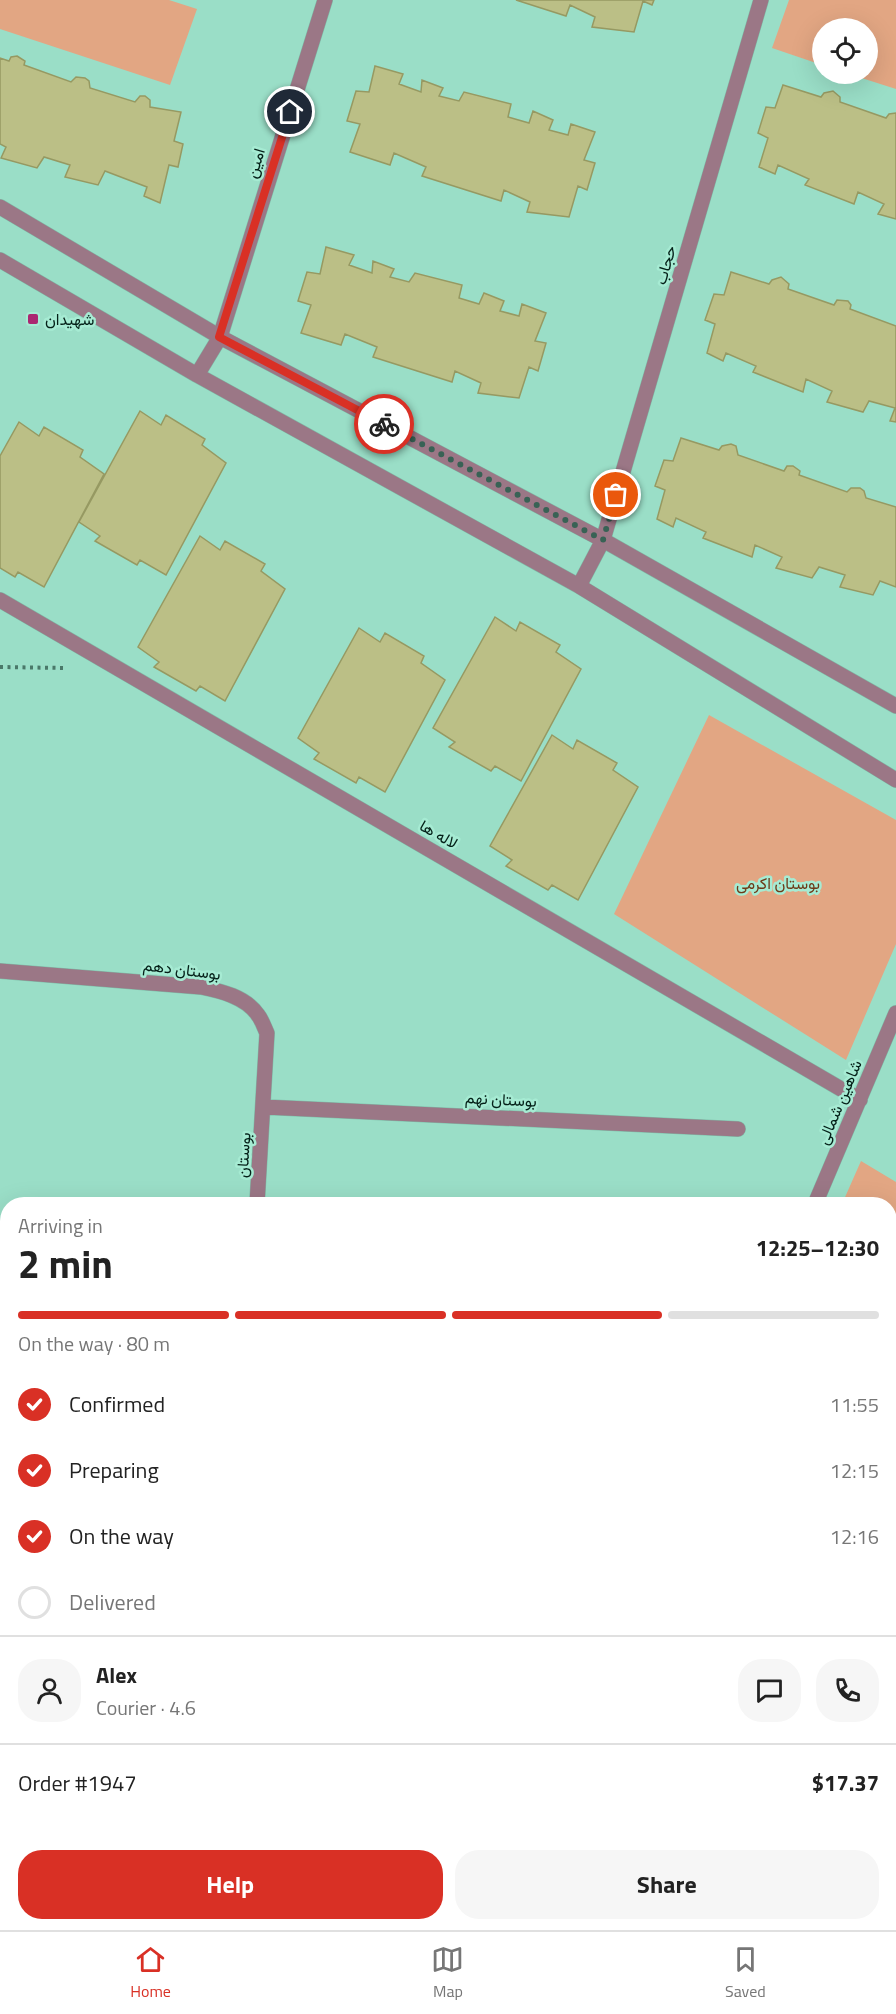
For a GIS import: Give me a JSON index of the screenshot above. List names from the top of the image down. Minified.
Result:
{"streets":{"street":["امین","حجاب","لاله ها","بوستان دهم","بوستان نهم","شاهین شمالی","بوستان"]},"crossings":[["لاله ها","شاهین شمالی"],["بوستان دهم","بوستان نهم"],["بوستان دهم","بوستان"],["بوستان نهم","بوستان"]],"parks":["بوستان اکرمی"],"places":{"transit":["شهیدان"]},"page":{"heading":["2 min","Arriving in","12:25–12:30"],"panel":["Alex","Courier · 4.6","Order #1947","$17.37"],"bar":"On the way · 80 m","list":[["Confirmed","11:55"],["Preparing","12:15"],["On the way","12:16"],"Delivered"],"buttons":["Help","Share"],"tabs":["Home","Map","Saved"]}}
